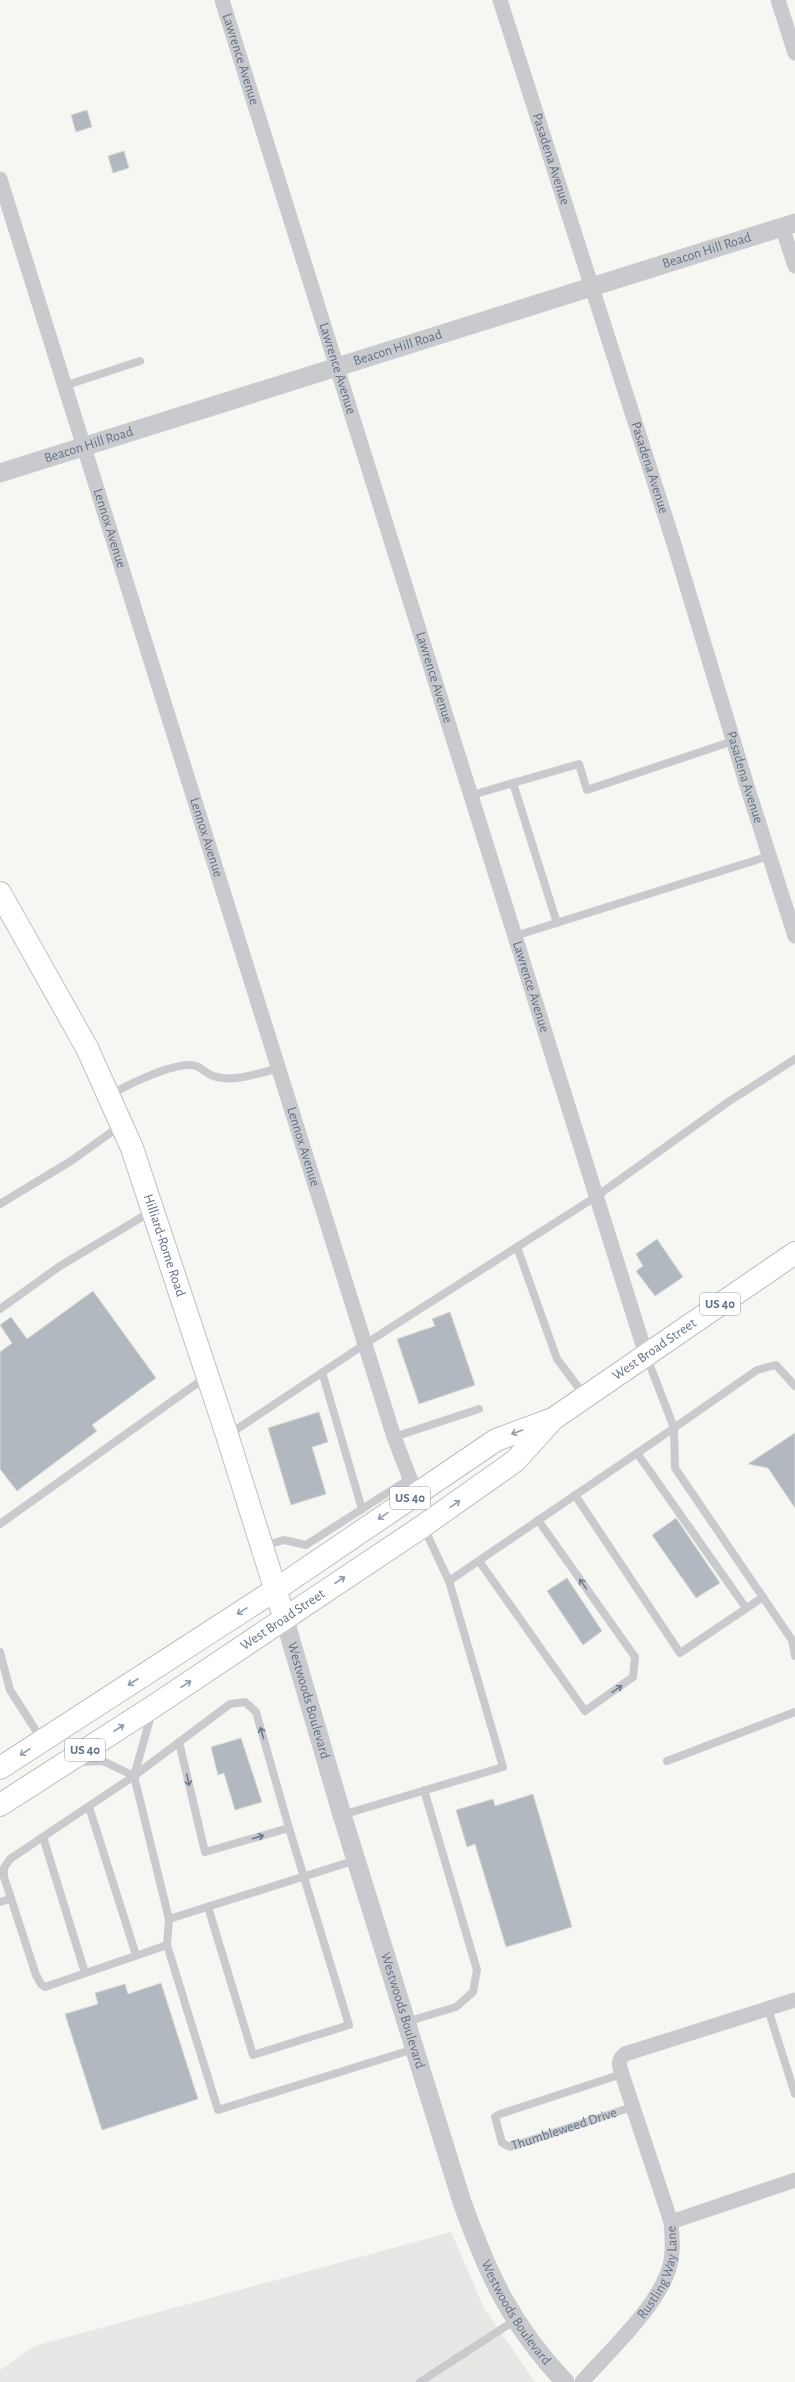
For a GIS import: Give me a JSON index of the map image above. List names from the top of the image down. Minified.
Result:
{"streets":{"main road":["Hilliard-Rome Road","US 40","West Broad Street"],"street":["Lawrence Avenue","Pasadena Avenue","Beacon Hill Road","Lennox Avenue","Westwoods Boulevard","Thumbleweed Drive","Rustling Way Lane"]},"crossings":[["Lawrence Avenue","Beacon Hill Road"],["Lawrence Avenue","West Broad Street"],["Pasadena Avenue","Beacon Hill Road"],["Beacon Hill Road","Lennox Avenue"],["Lennox Avenue","West Broad Street"],["Hilliard-Rome Road","West Broad Street"],["Hilliard-Rome Road","Westwoods Boulevard"],["West Broad Street","Westwoods Boulevard"]]}
